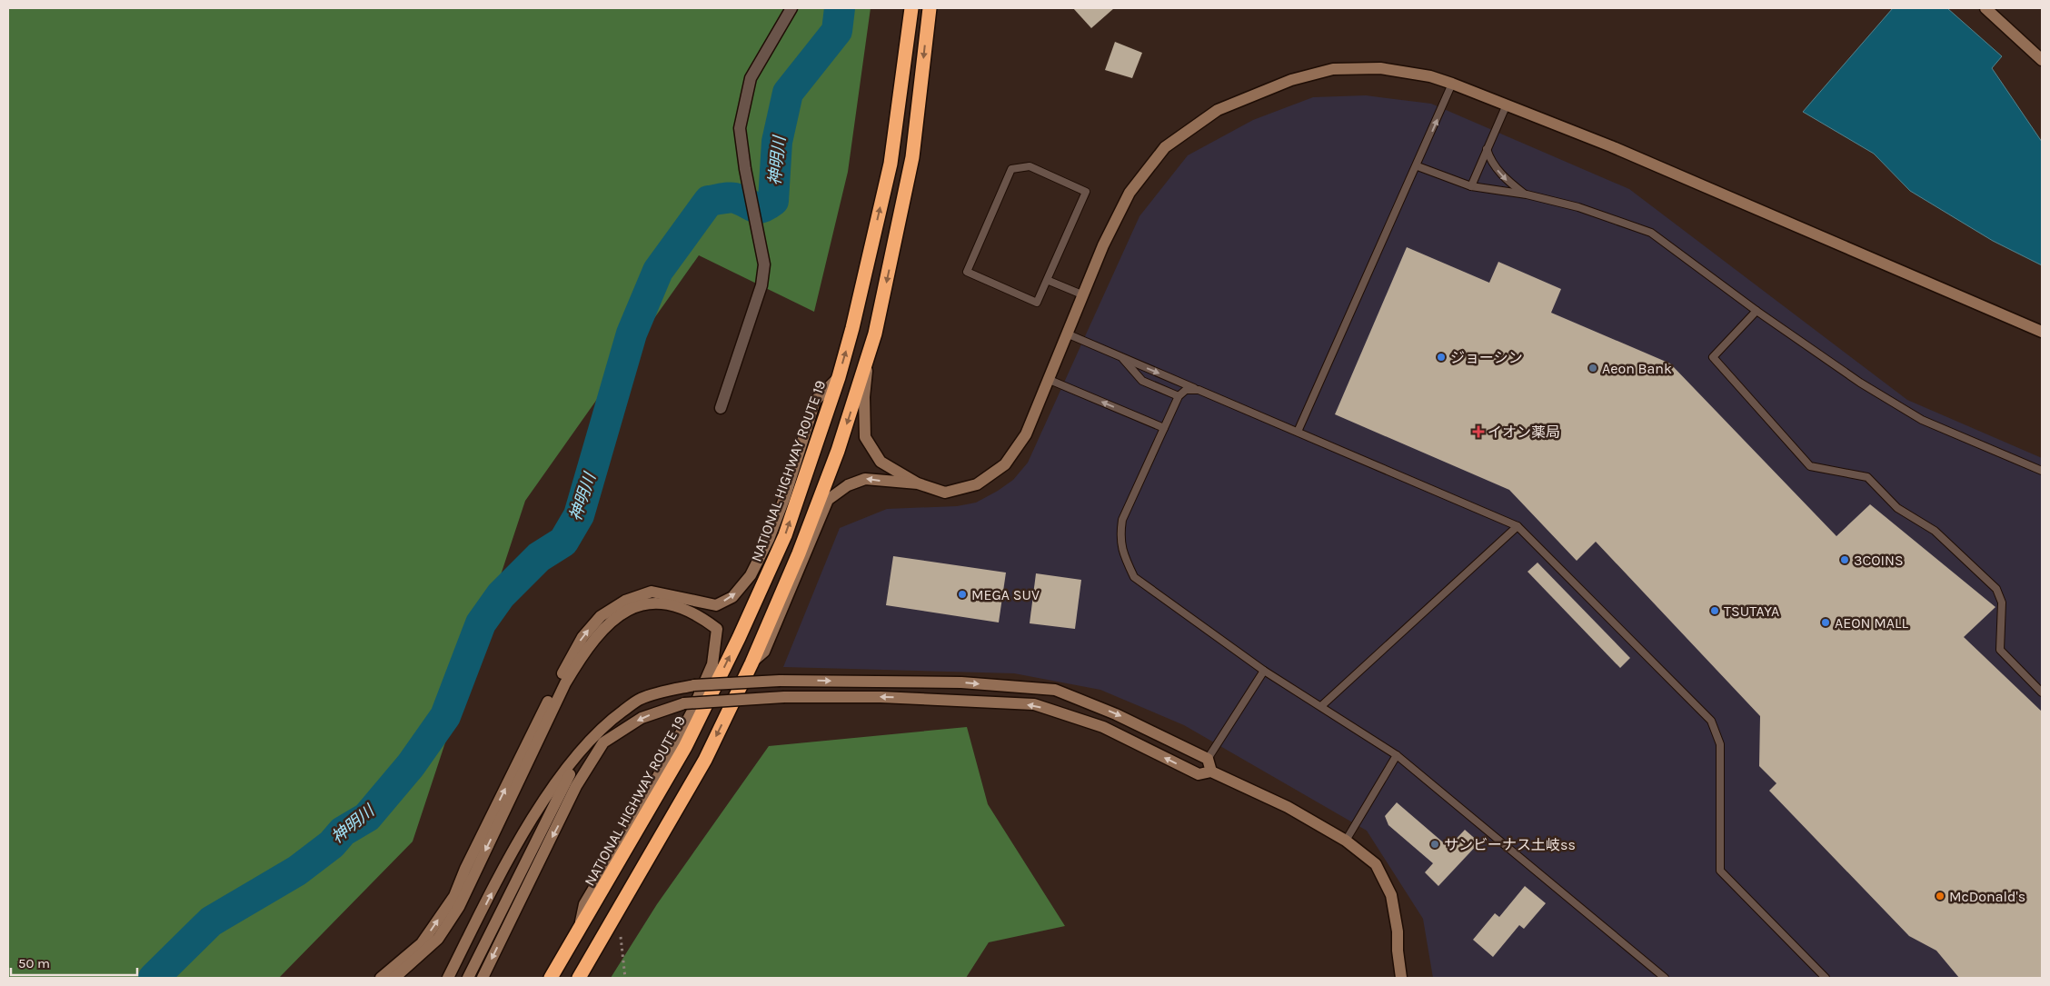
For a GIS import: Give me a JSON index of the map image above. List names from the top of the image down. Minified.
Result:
{"streets":{"highway":["NATIONAL HIGHWAY ROUTE 19"]},"water":["神明川"],"places":{"other":["ジョーシン","Aeon Bank","3COINS","MEGA SUV","TSUTAYA","AEON MALL","サンビーナス土岐ss","McDonald's"],"health":["イオン薬局"]},"scale_bar":"50 m"}
